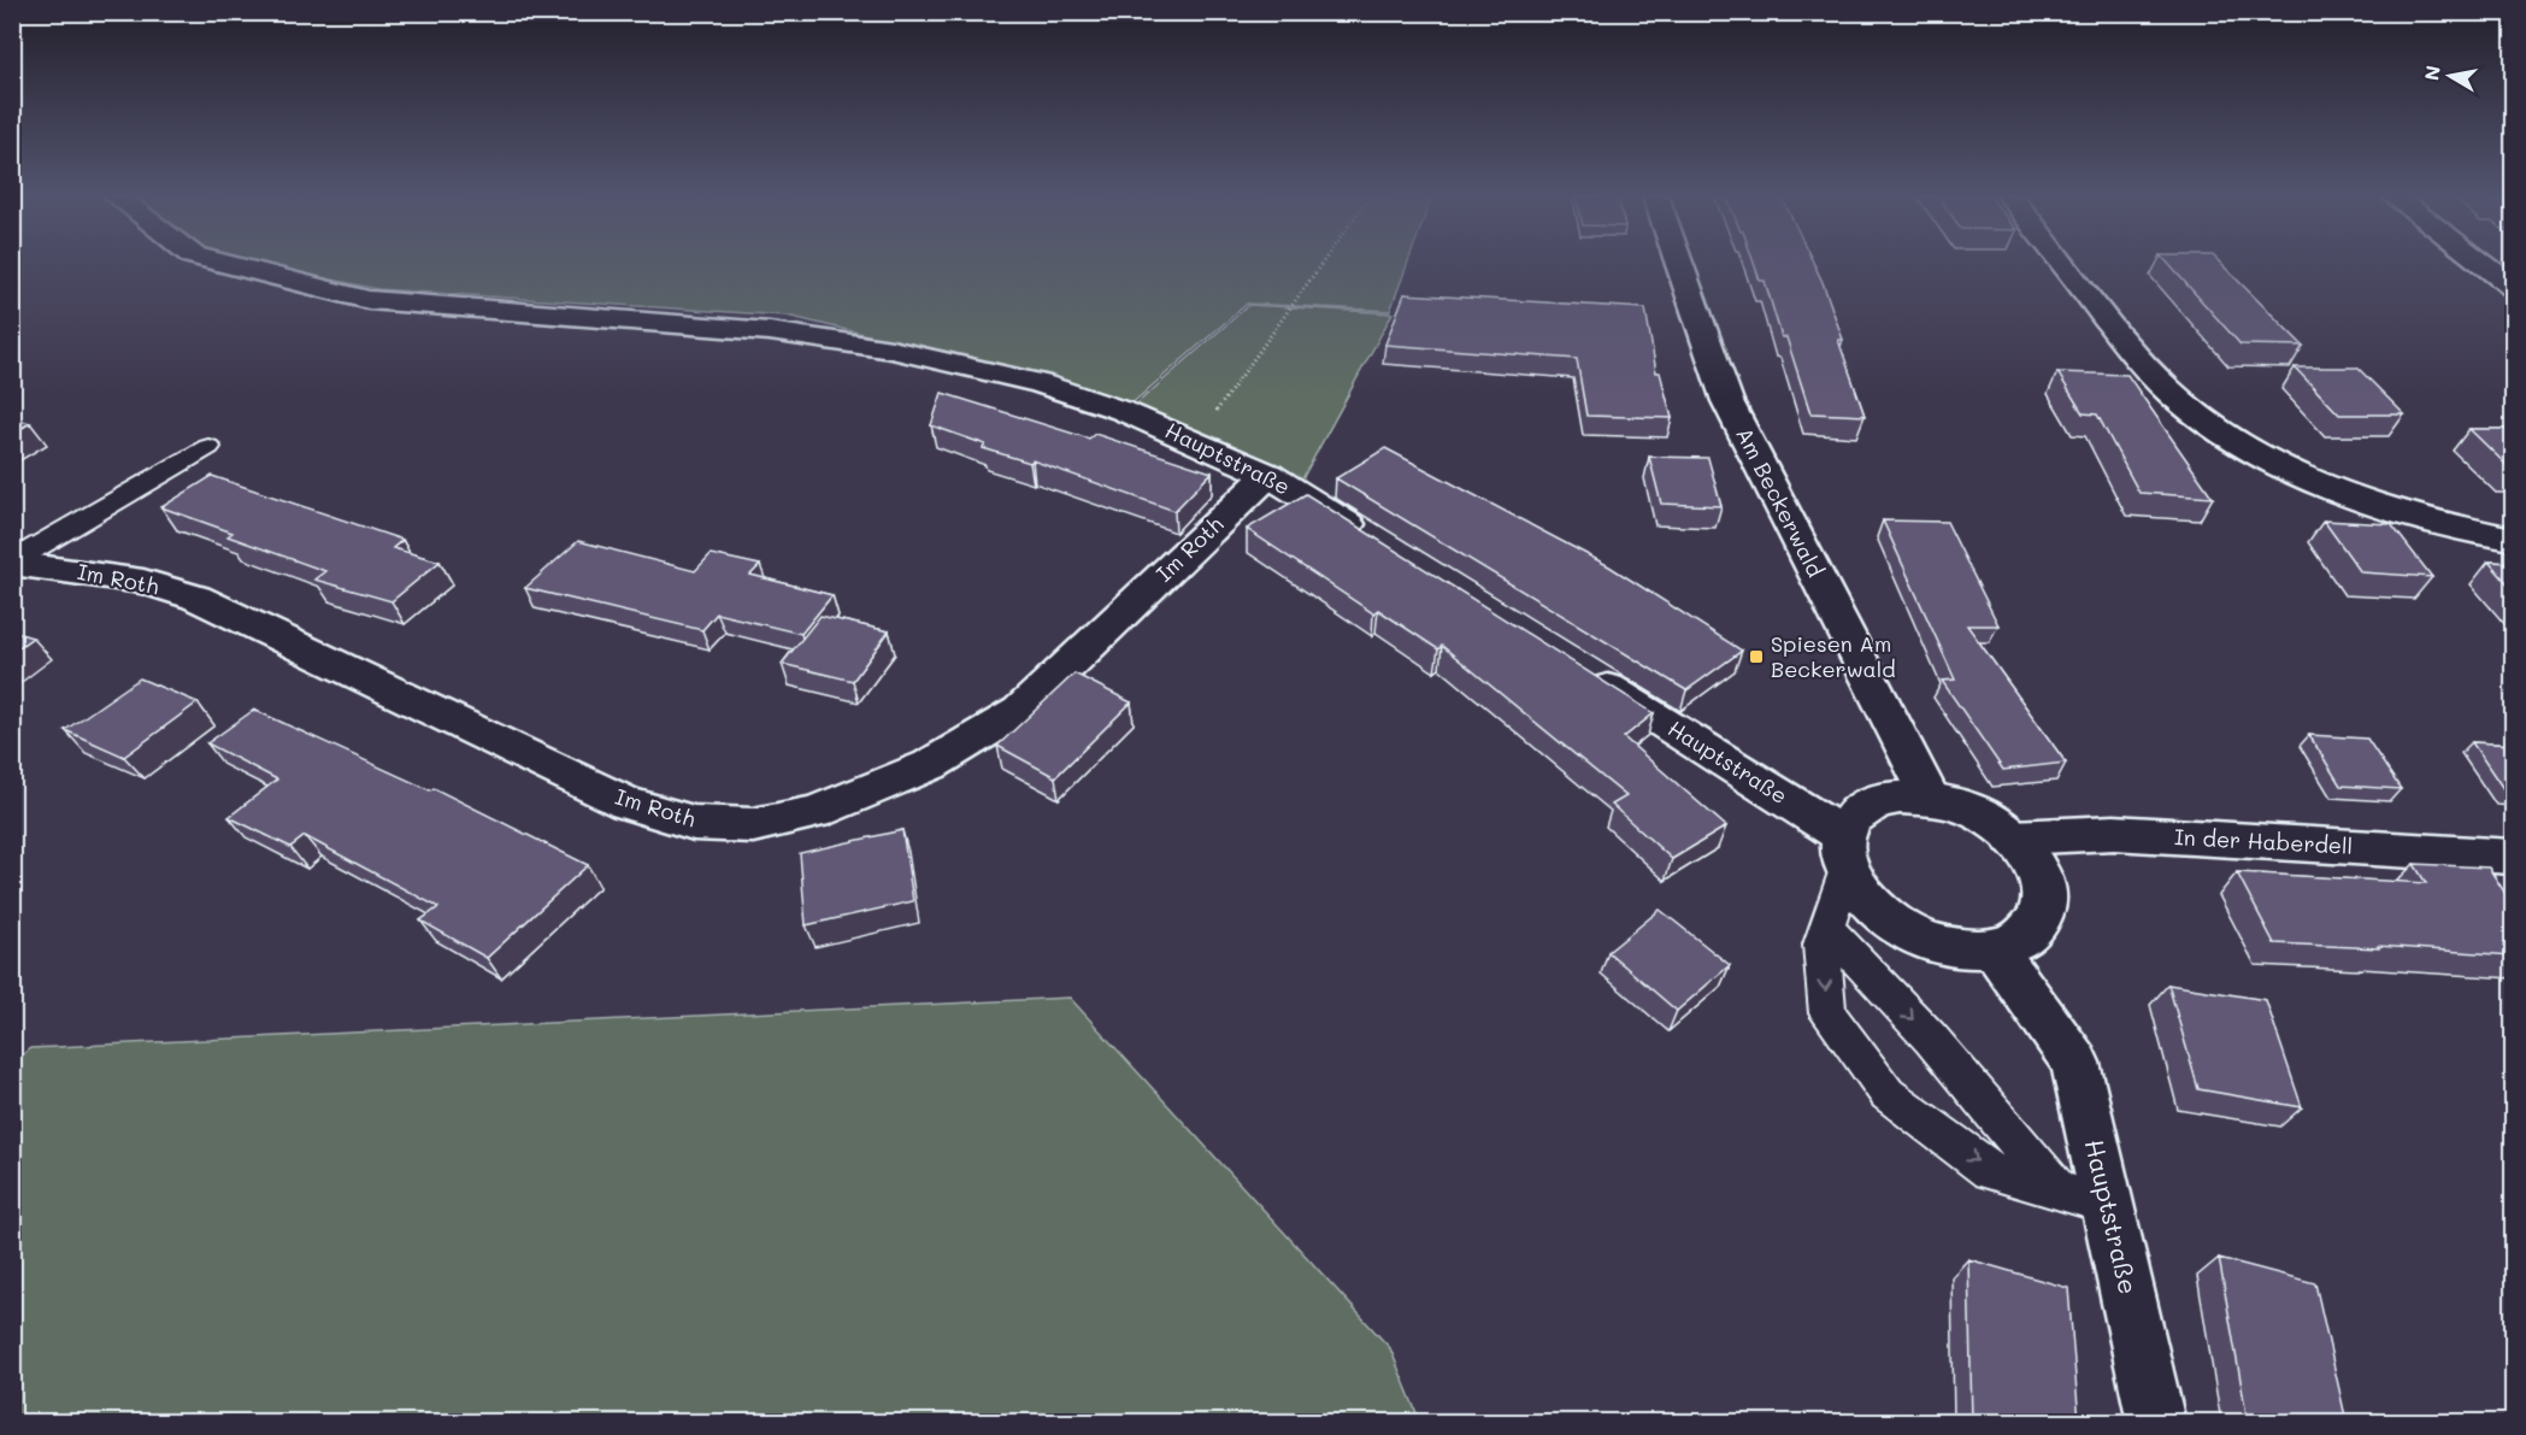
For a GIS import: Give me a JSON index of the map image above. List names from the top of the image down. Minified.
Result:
{"streets":{"street":["Hauptstraße","Am Beckerwald","Im Roth","In der Haberdell"]},"crossings":[["Hauptstraße","Am Beckerwald"],["Hauptstraße","Im Roth"],["Hauptstraße","In der Haberdell"],["Am Beckerwald","In der Haberdell"]],"places":{"transit":["Spiesen Am Beckerwald"]},"north":"left"}
